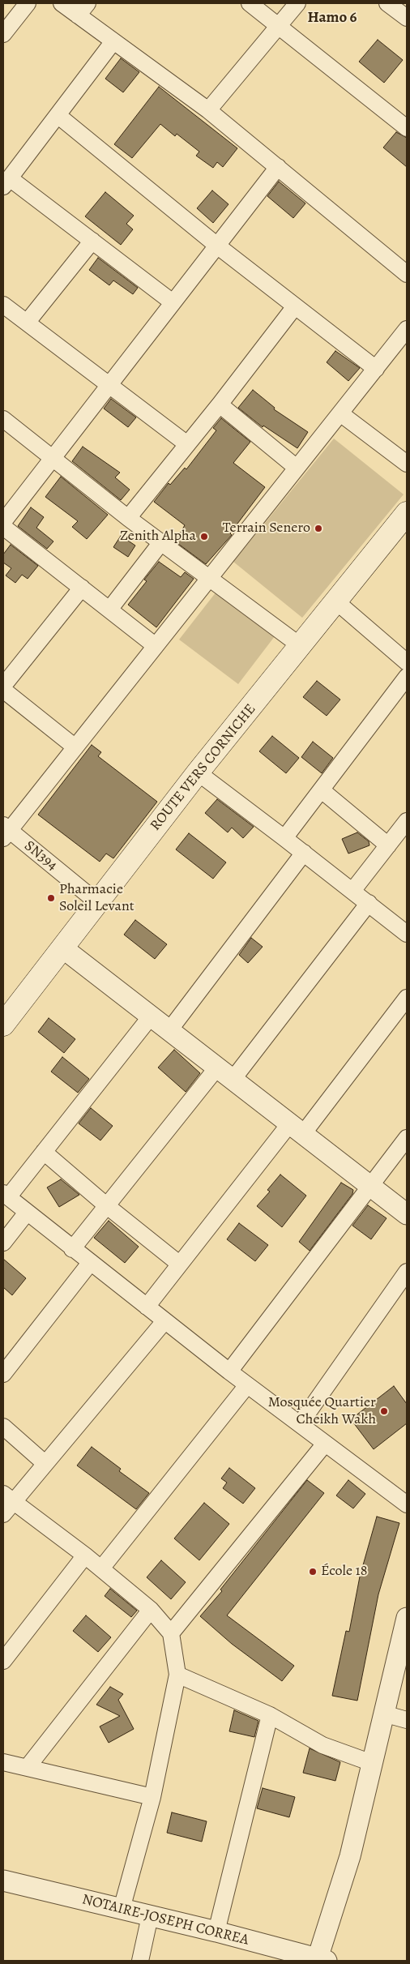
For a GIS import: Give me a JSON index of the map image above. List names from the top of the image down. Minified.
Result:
{"streets":{"main road":["ROUTE VERS CORNICHE"],"street":["SN394","NOTAIRE-JOSEPH CORREA"]},"crossings":[["ROUTE VERS CORNICHE","SN394"]],"districts":["Hamo 6"],"places":["Terrain Senero","Zenith Alpha","Pharmacie Soleil Levant","Mosquée Quartier Cheikh Wakh","École 18"]}
